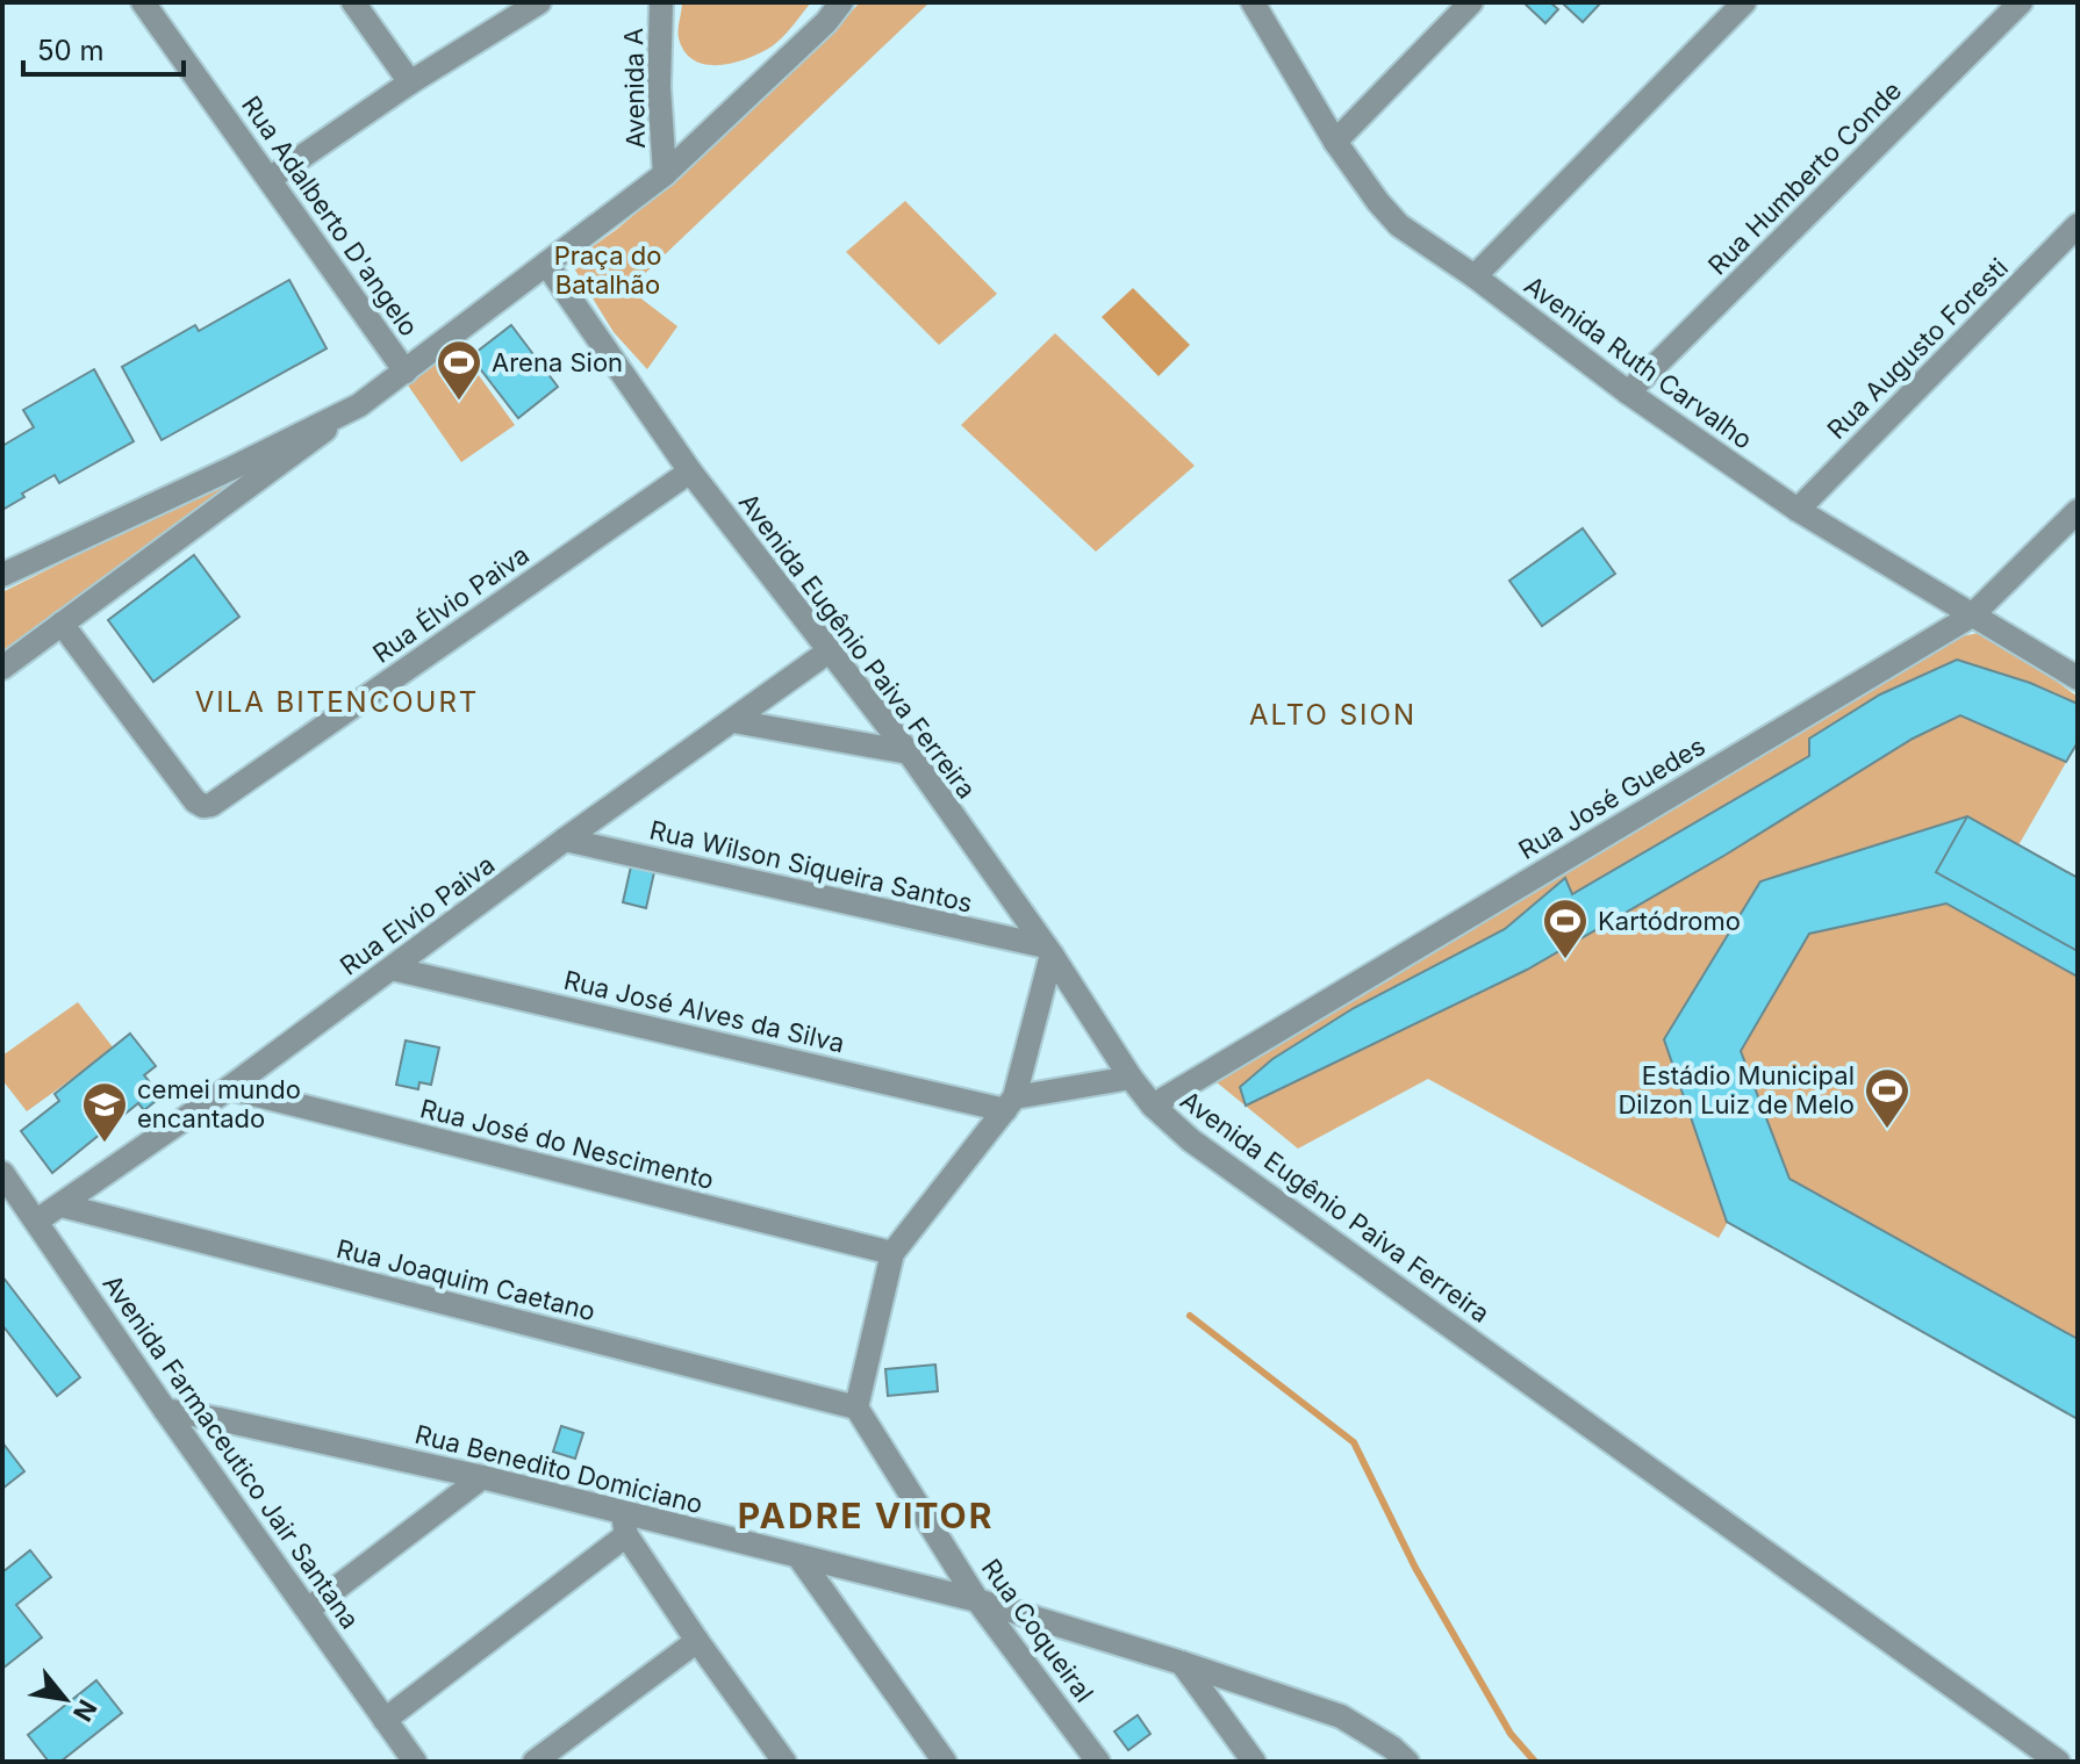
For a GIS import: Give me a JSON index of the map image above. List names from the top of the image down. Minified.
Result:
{"streets":{"street":["Avenida A","Rua Humberto Conde","Rua Adalberto D'angelo","Rua Augusto Foresti","Avenida Ruth Carvalho","Rua Élvio Paiva","Avenida Eugênio Paiva Ferreira","Rua José Guedes","Rua Wilson Siqueira Santos","Rua Elvio Paiva","Rua José Alves da Silva","Rua José do Nescimento","Rua Joaquim Caetano","Avenida Farmaceutico Jair Santana","Rua Benedito Domiciano","Rua Coqueiral"]},"crossings":[["Rua Humberto Conde","Avenida Ruth Carvalho"],["Rua Augusto Foresti","Avenida Ruth Carvalho"],["Avenida Ruth Carvalho","Rua José Guedes"],["Rua Élvio Paiva","Avenida Eugênio Paiva Ferreira"],["Avenida Eugênio Paiva Ferreira","Rua José Guedes"],["Avenida Eugênio Paiva Ferreira","Rua Wilson Siqueira Santos"],["Avenida Eugênio Paiva Ferreira","Rua Elvio Paiva"],["Rua Wilson Siqueira Santos","Rua Elvio Paiva"],["Rua Elvio Paiva","Rua José Alves da Silva"],["Rua Elvio Paiva","Rua José do Nescimento"],["Rua Elvio Paiva","Rua Joaquim Caetano"],["Rua Elvio Paiva","Avenida Farmaceutico Jair Santana"],["Rua Joaquim Caetano","Rua Coqueiral"],["Avenida Farmaceutico Jair Santana","Rua Benedito Domiciano"],["Rua Benedito Domiciano","Rua Coqueiral"]],"districts":["VILA BITENCOURT","ALTO SION","PADRE VITOR"],"parks":["Praça do Batalhão"],"places":{"sports":["Arena Sion","Kartódromo","Estádio Municipal Dilzon Luiz de Melo"],"school or university":["cemei mundo encantado"]},"scale_bar":"50 m","north":"bottom right"}
